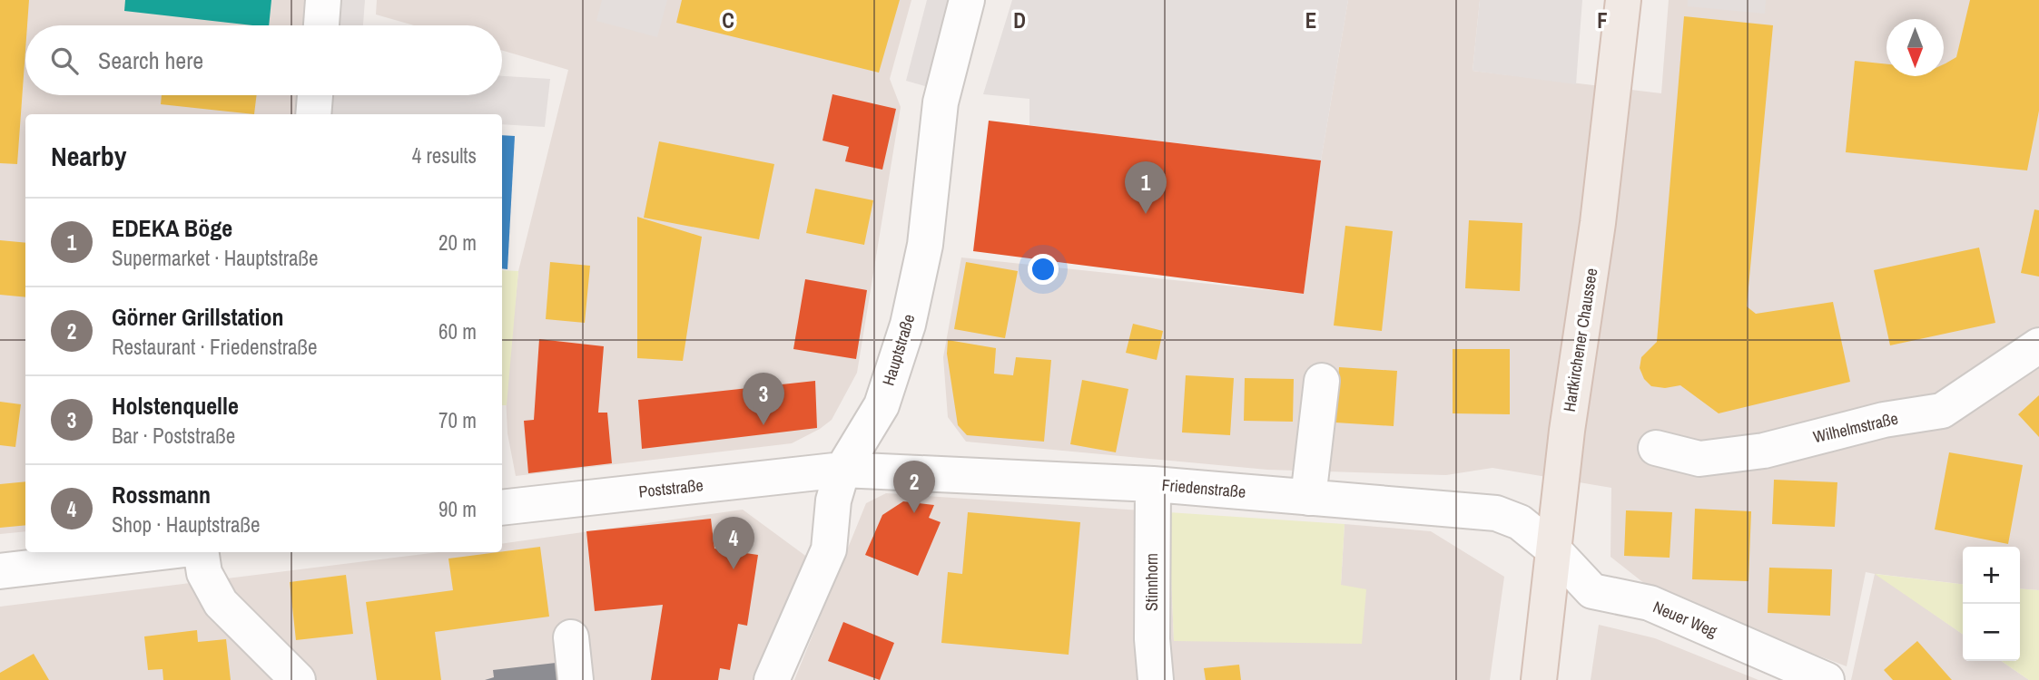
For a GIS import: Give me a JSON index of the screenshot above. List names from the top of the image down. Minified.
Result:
{"streets":{"main road":["Hartkirchener Chaussee"],"street":["Hauptstraße","Wilhelmstraße","Poststraße","Friedenstraße","Stinnhorn","Neuer Weg"]},"crossings":[["Hartkirchener Chaussee","Friedenstraße"],["Hartkirchener Chaussee","Neuer Weg"],["Hauptstraße","Poststraße"],["Hauptstraße","Friedenstraße"],["Poststraße","Friedenstraße"],["Friedenstraße","Stinnhorn"],["Friedenstraße","Neuer Weg"]],"north":"bottom","page":{"search":"Search here","heading":["Nearby","4 results"],"pins":["1","3","2","4"],"list":[{"mark":"1","name":"EDEKA Böge","note":"Supermarket · Hauptstraße","value":"20 m"},{"mark":"2","name":"Görner Grillstation","note":"Restaurant · Friedenstraße","value":"60 m"},{"mark":"3","name":"Holstenquelle","note":"Bar · Poststraße","value":"70 m"},{"mark":"4","name":"Rossmann","note":"Shop · Hauptstraße","value":"90 m"}],"map_buttons":["+","−"]},"grid":{"columns":["C","D","E","F"]}}
